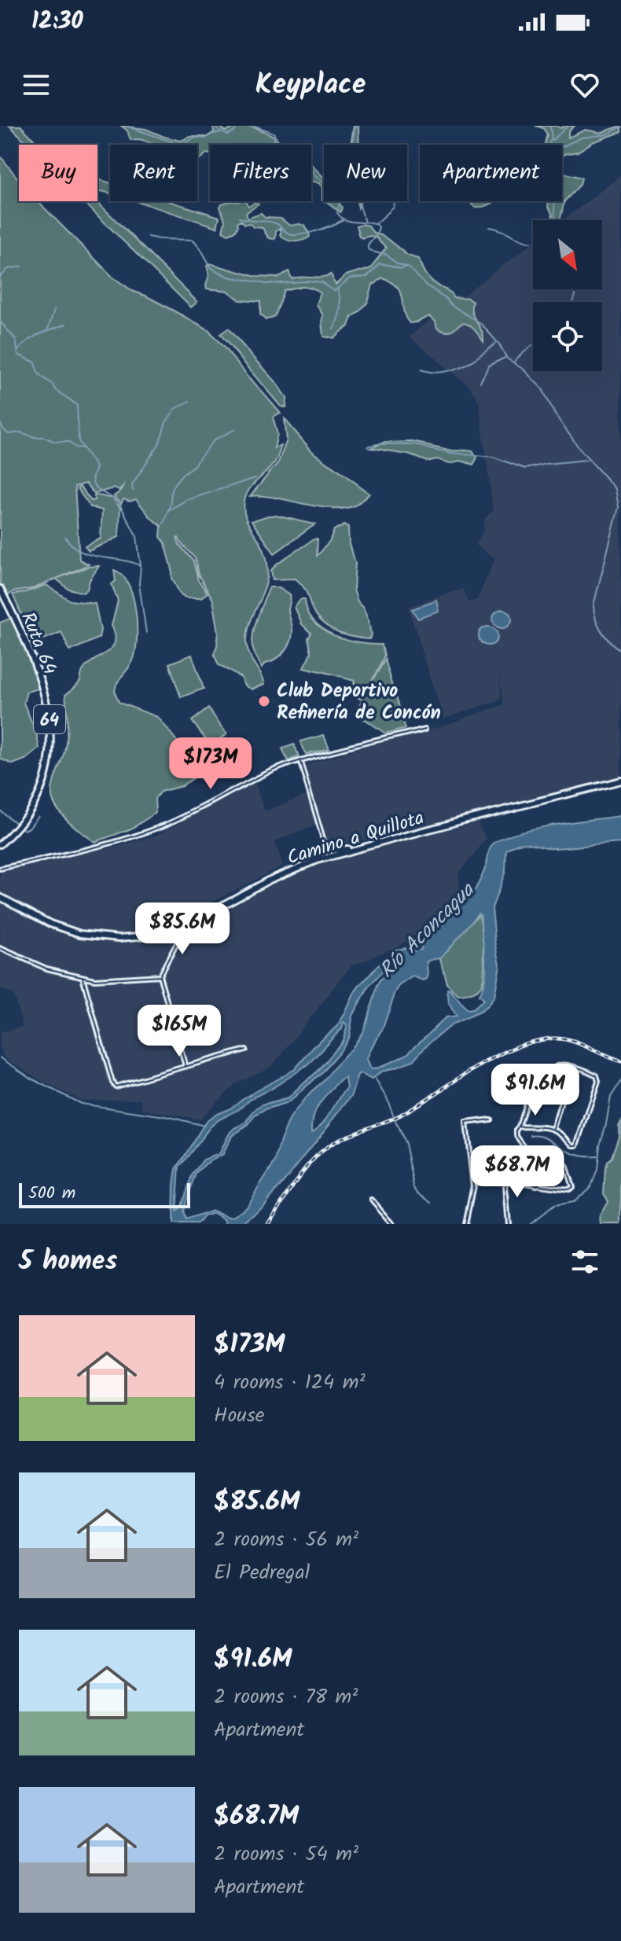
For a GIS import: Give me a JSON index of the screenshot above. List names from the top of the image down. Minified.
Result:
{"streets":{"main road":["Ruta 64","64","Camino a Quillota"]},"water":["Río Aconcagua"],"places":["Club Deportivo Refinería de Concón"],"scale_bar":"500 m","north":"bottom right","page":{"status":"12:30","header":"Keyplace","chip":["Buy","Rent","Filters","New","Apartment"],"price":["$173M","$85.6M","$165M","$91.6M","$68.7M"],"scale":"500 m","heading":"5 homes","list":[{"name":"$173M","note":"4 rooms · 124 m² · House"},{"name":"$85.6M","note":"2 rooms · 56 m² · El Pedregal"},{"name":"$91.6M","note":"2 rooms · 78 m² · Apartment"},{"name":"$68.7M","note":"2 rooms · 54 m² · Apartment"}]}}
